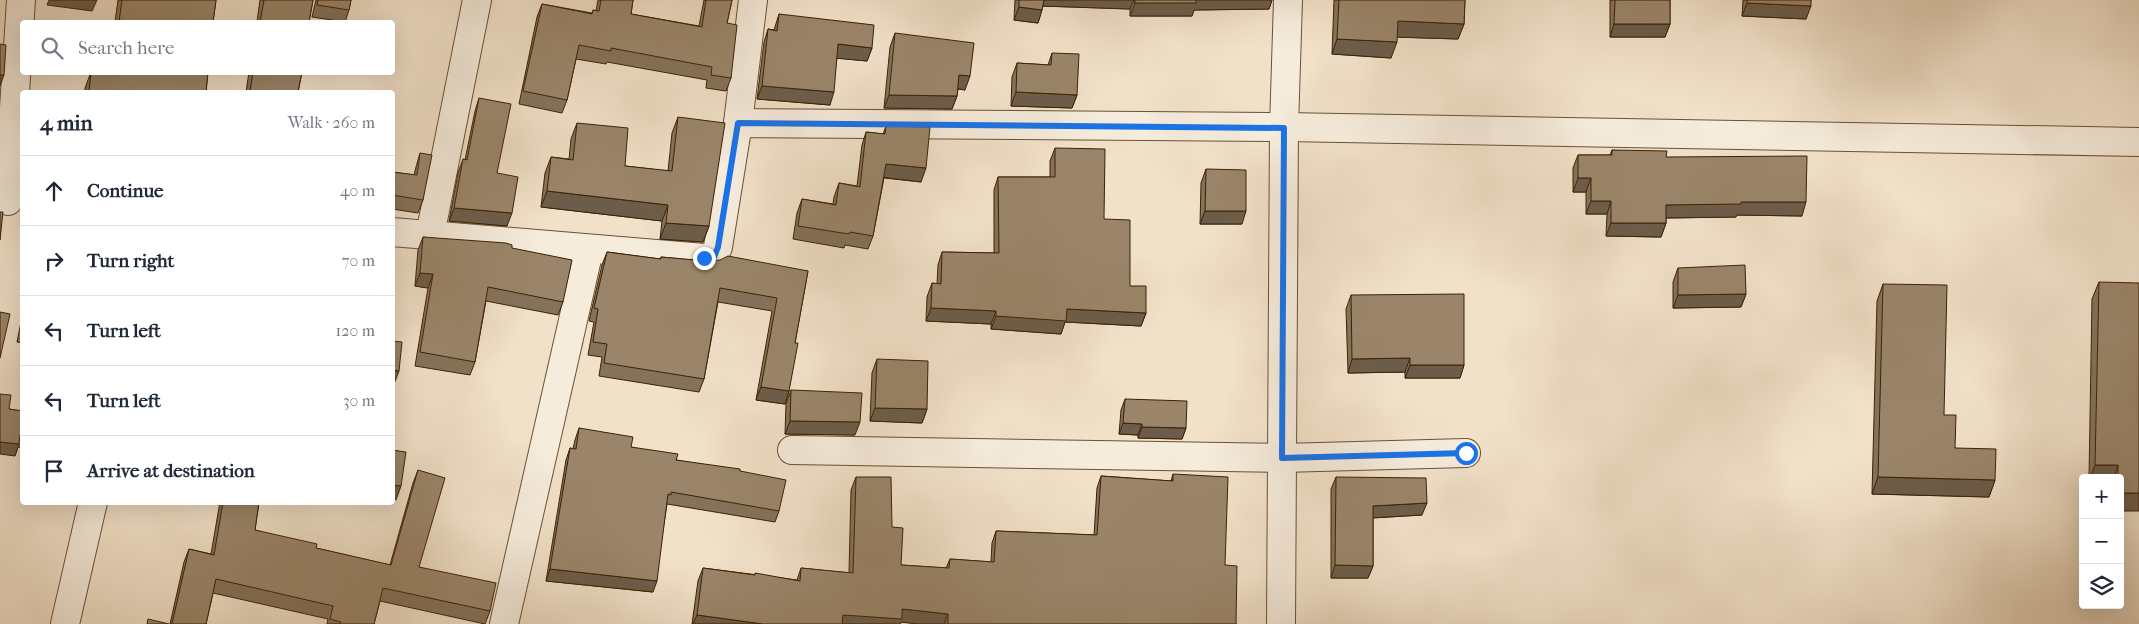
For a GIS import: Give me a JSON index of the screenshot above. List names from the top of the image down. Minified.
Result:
{"page":{"search":"Search here","heading":["4 min","Walk · 260 m"],"list":[["Continue","40 m"],["Turn right","70 m"],["Turn left","120 m"],["Turn left","30 m"],"Arrive at destination"],"map_buttons":["+","−"]}}
